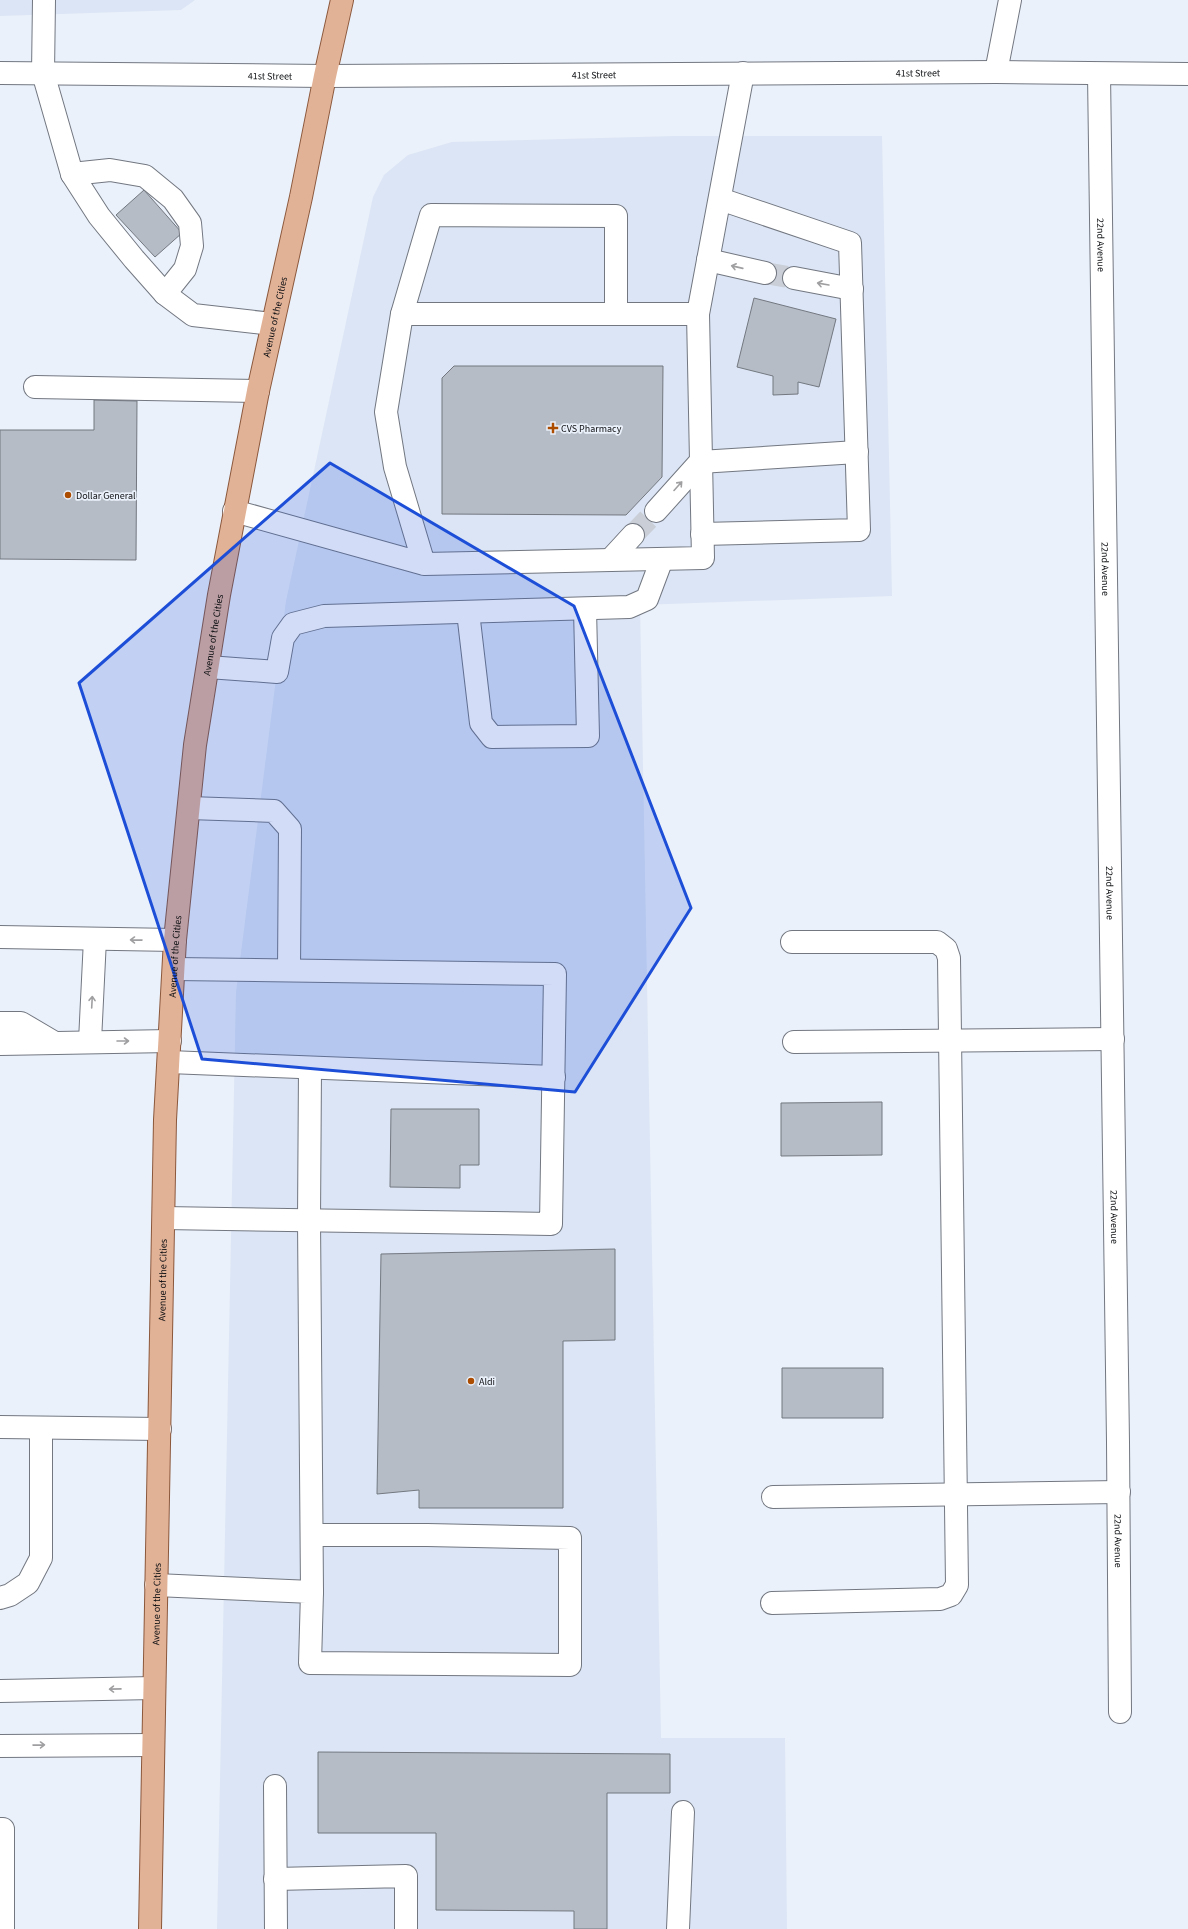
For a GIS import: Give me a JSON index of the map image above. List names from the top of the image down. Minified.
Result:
{"streets":{"main road":["Avenue of the Cities"],"street":["41st Street","22nd Avenue"]},"crossings":[["41st Street","22nd Avenue"],["41st Street","Avenue of the Cities"]],"places":{"health":["CVS Pharmacy"],"other":["Dollar General","Aldi"]}}
